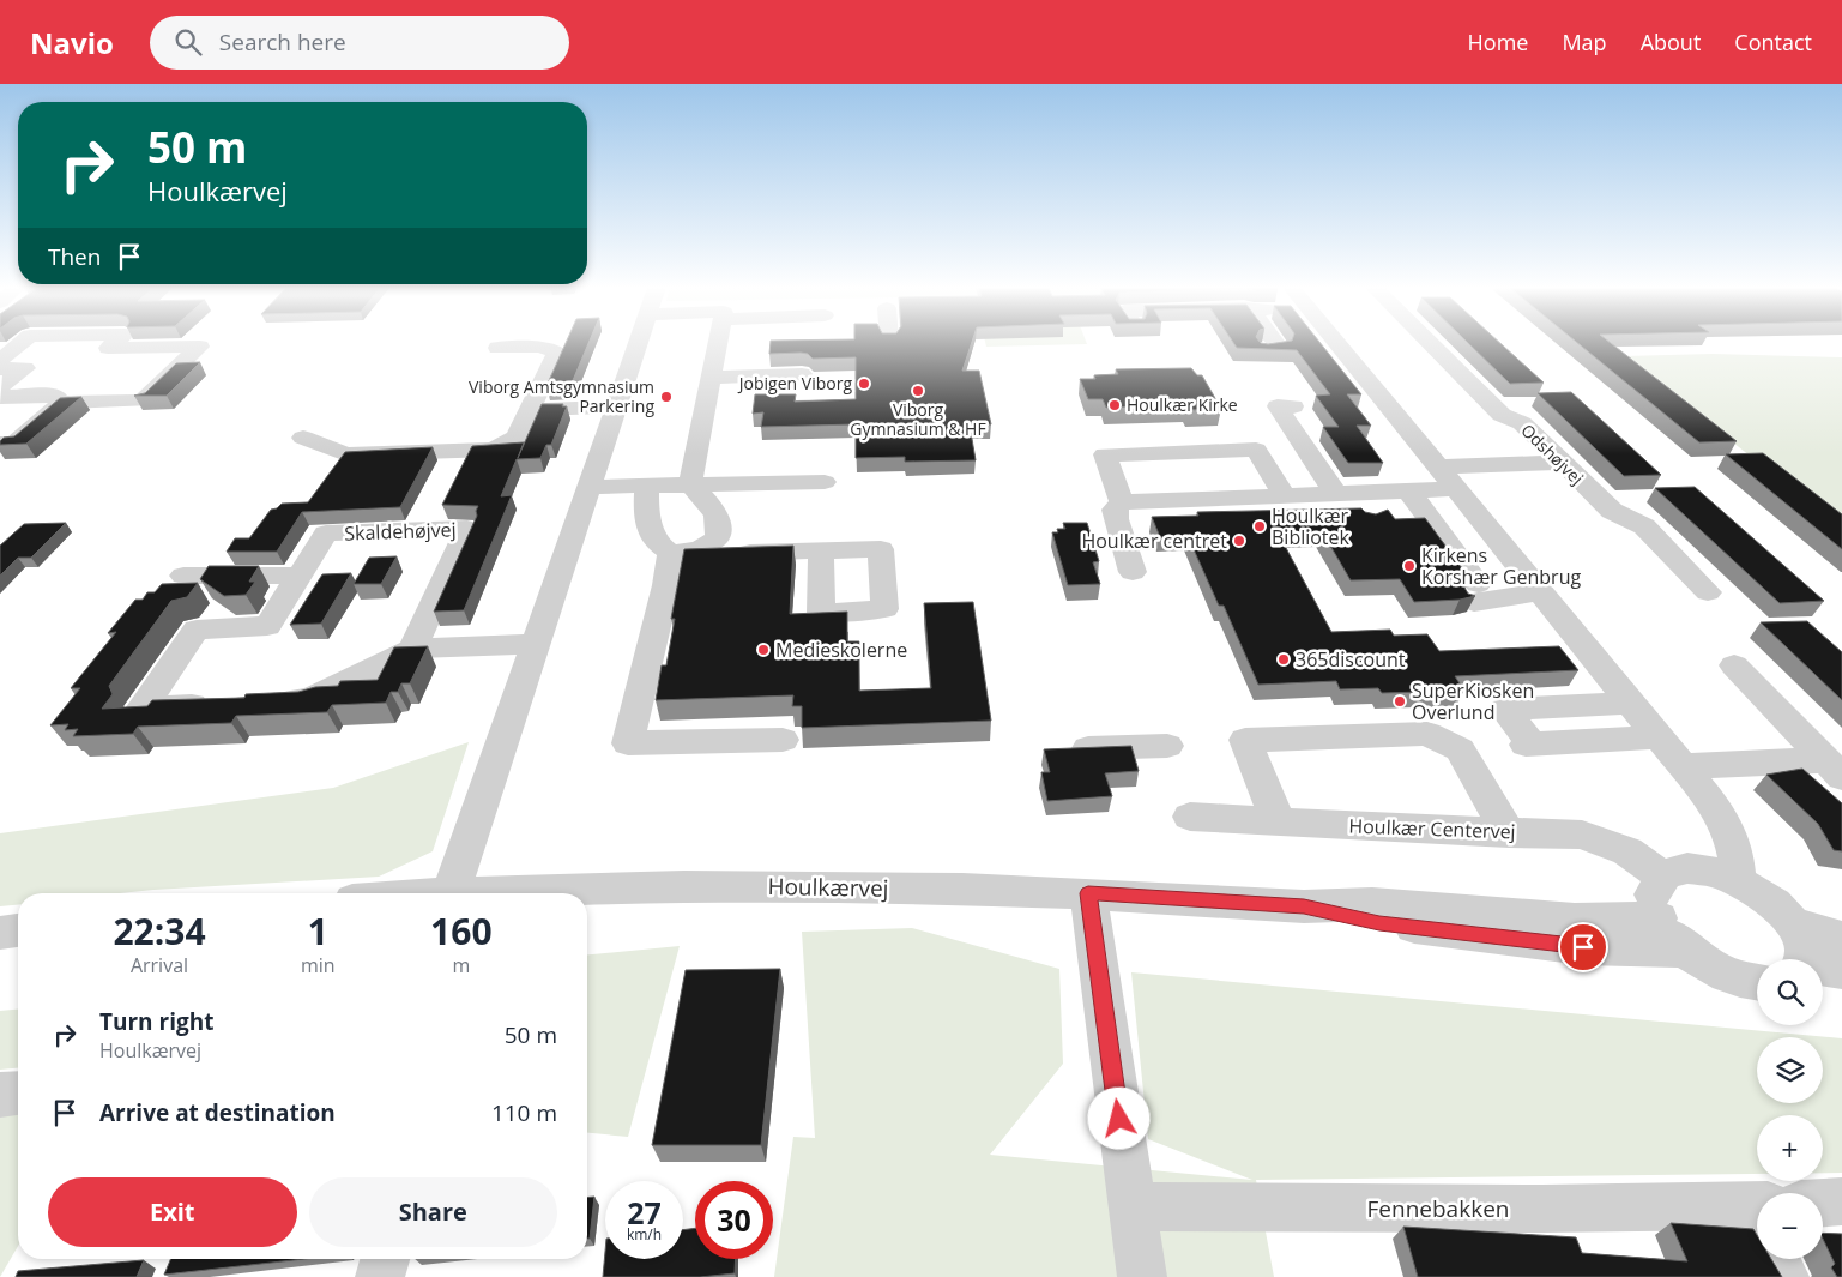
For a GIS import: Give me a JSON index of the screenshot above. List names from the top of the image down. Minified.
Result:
{"streets":{"street":["Odshøjvej","Skaldehøjvej","Houlkær Centervej","Houlkærvej","Fennebakken"]},"places":["Jobigen Viborg","Viborg Gymnasium & HF","Viborg Amtsgymnasium Parkering","Houlkær Kirke","Houlkær Bibliotek","Houlkær centret","Kirkens Korshær Genbrug","Medieskolerne","365discount","SuperKiosken Overlund"],"page":{"header":"Navio","search":"Search here","nav":["Home","Map","About","Contact"],"turn":["50 m","Houlkærvej"],"then":"Then","eta":["22:34","Arrival","1","min","160","m"],"map_buttons":["+","−"],"list":[{"name":"Turn right","note":"Houlkærvej","value":"50 m"},{"name":"Arrive at destination","value":"110 m"}],"buttons":["Exit","Share"],"speed":"27 km/h","limit":"30"}}
